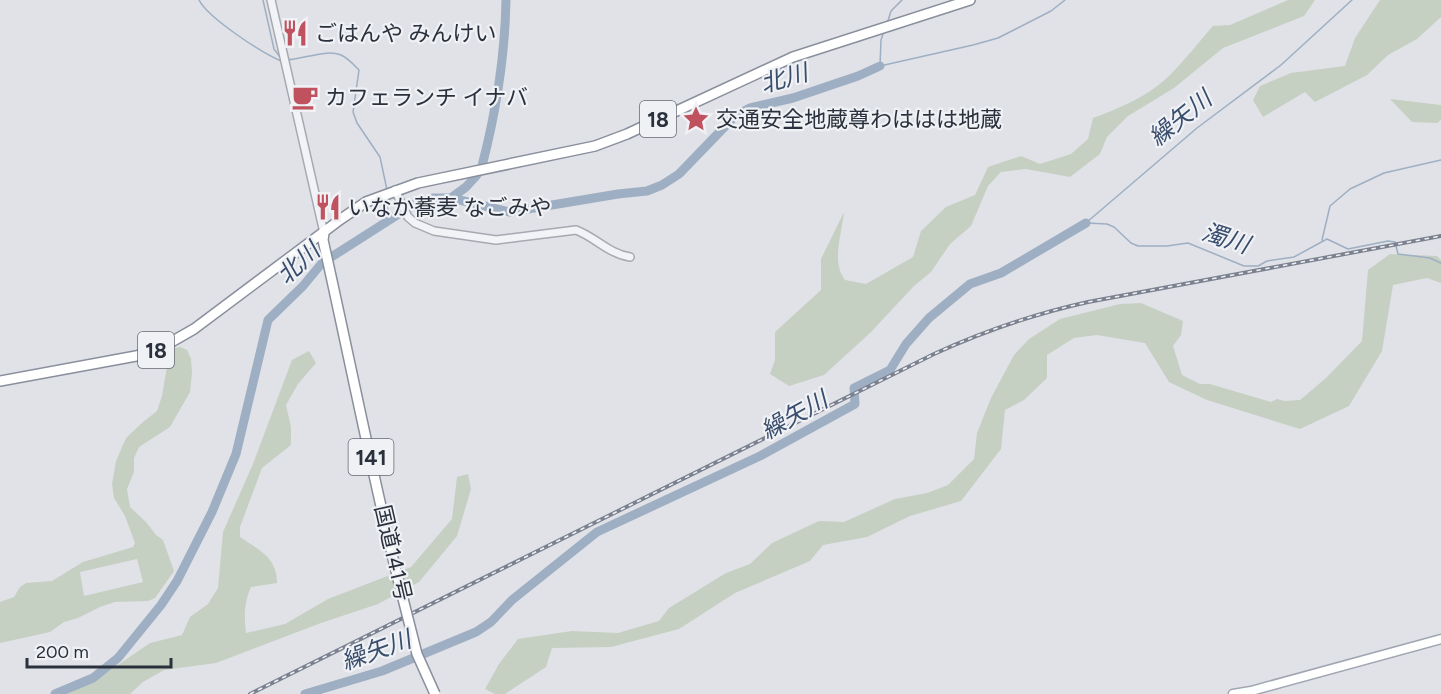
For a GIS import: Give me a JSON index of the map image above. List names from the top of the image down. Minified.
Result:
{"streets":{"highway":["18","141","国道141号"]},"crossings":[["18","国道141号"]],"water":["北川","繰矢川","濁川"],"places":{"restaurant":["ごはんや みんけい","いなか蕎麦 なごみや"],"cafe":["カフェランチ イナバ"],"place":["交通安全地蔵尊わははは地蔵"]},"scale_bar":"200 m"}
